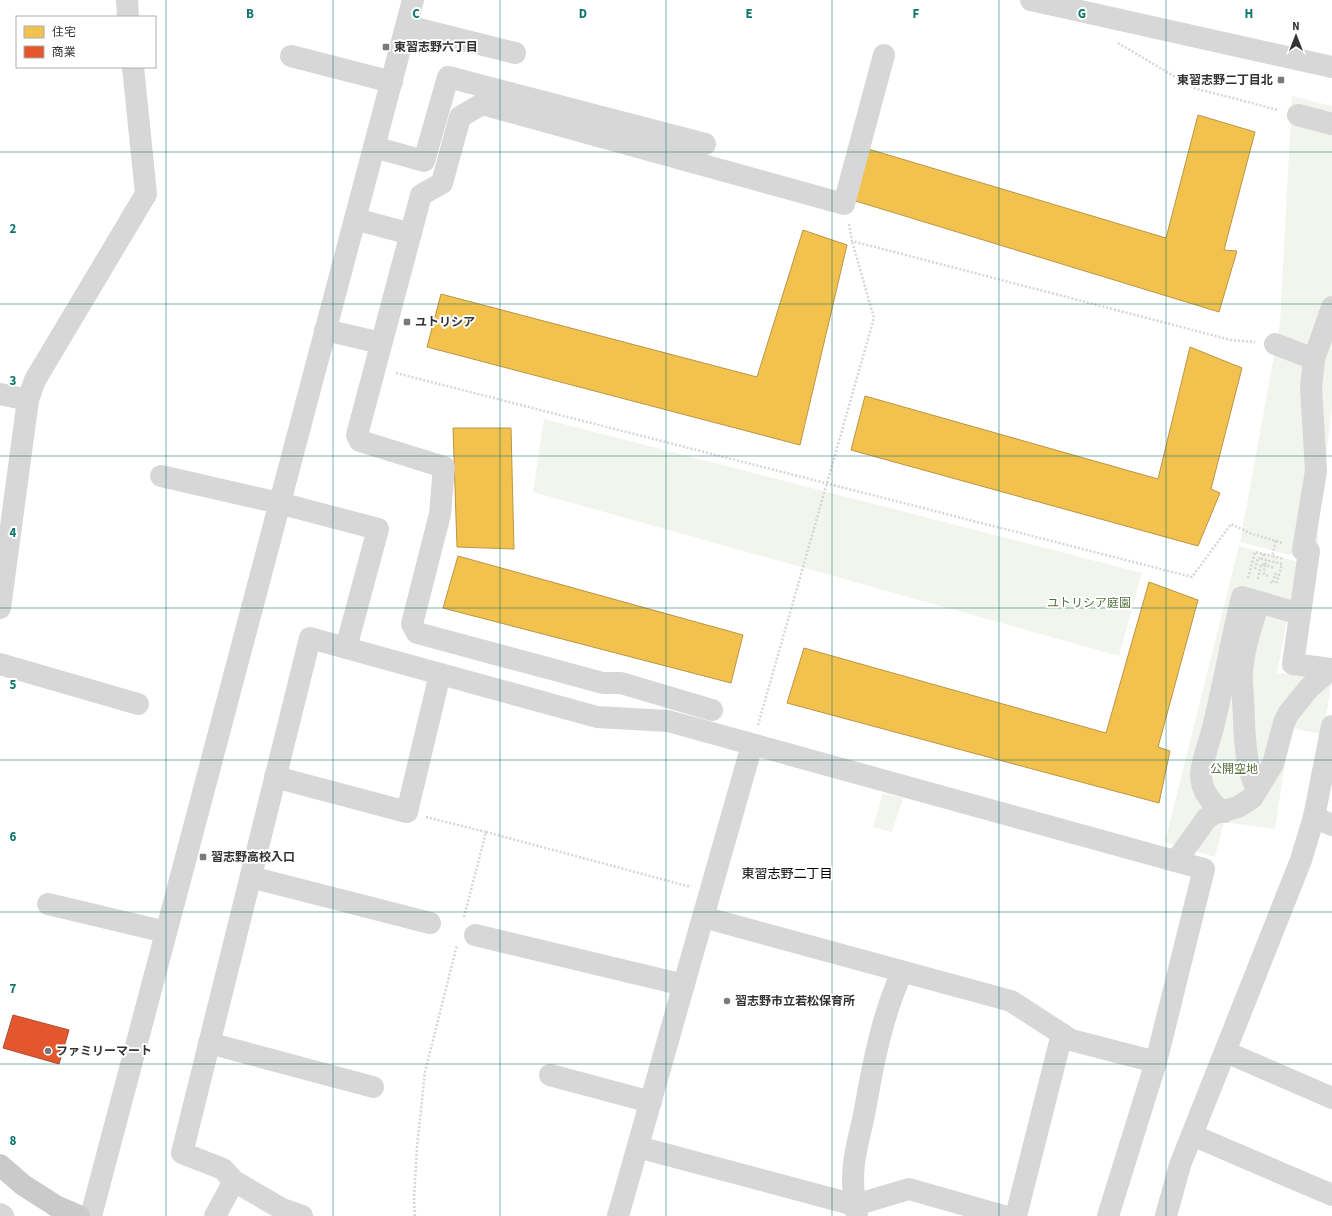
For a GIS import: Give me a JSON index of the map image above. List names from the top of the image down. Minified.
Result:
{"districts":["東習志野二丁目"],"parks":["ユトリシア庭園","公開空地"],"places":{"transit":["東習志野六丁目","東習志野二丁目北","ユトリシア","習志野高校入口"],"other":["習志野市立若松保育所","ファミリーマート"]},"legend":["住宅","商業"],"north":"top","grid":{"columns":["B","C","D","E","F","G","H"],"rows":["2","3","4","5","6","7","8"]}}
